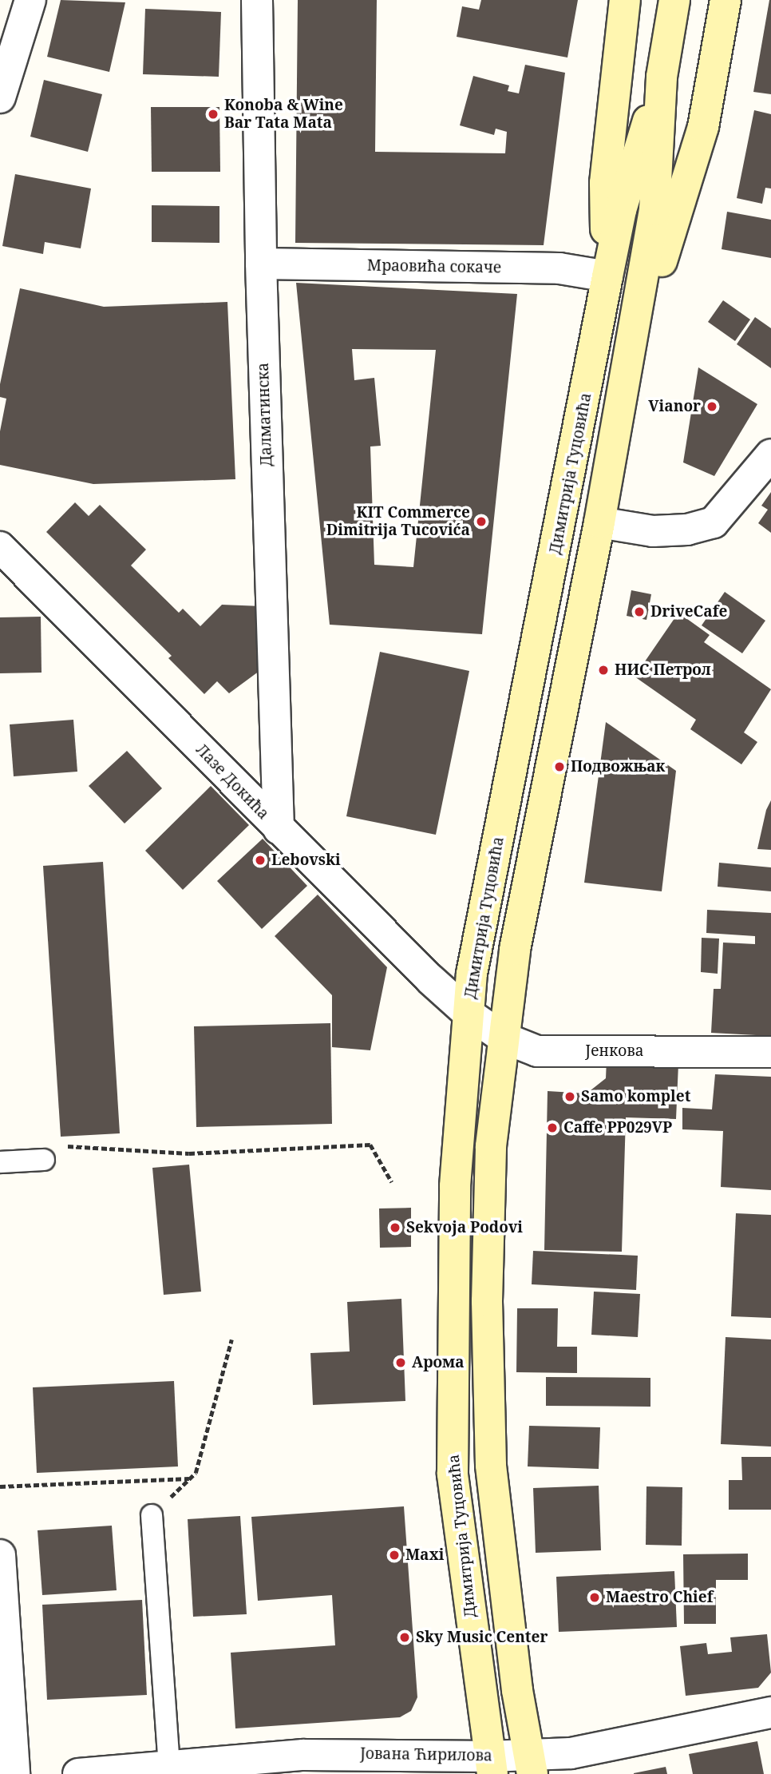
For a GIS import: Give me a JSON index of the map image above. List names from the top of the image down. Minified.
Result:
{"streets":{"main road":["Димитрија Туцовића"],"street":["Мраовића сокаче","Далматинска","Лазе Докића","Јенкова","Јована Ћирилова"]},"crossings":[["Мраовића сокаче","Далматинска"],["Мраовића сокаче","Димитрија Туцовића"],["Далматинска","Лазе Докића"],["Димитрија Туцовића","Лазе Докића"],["Димитрија Туцовића","Јенкова"],["Димитрија Туцовића","Јована Ћирилова"],["Лазе Докића","Јенкова"]],"places":["Konoba & Wine Bar Tata Mata","Vianor","KIT Commerce Dimitrija Tucovića","DriveCafe","НИС Петрол","Подвожњак","Lebovski","Samo komplet","Caffe PP029VP","Sekvoja Podovi","Арома","Maxi","Maestro Chief","Sky Music Center"]}
